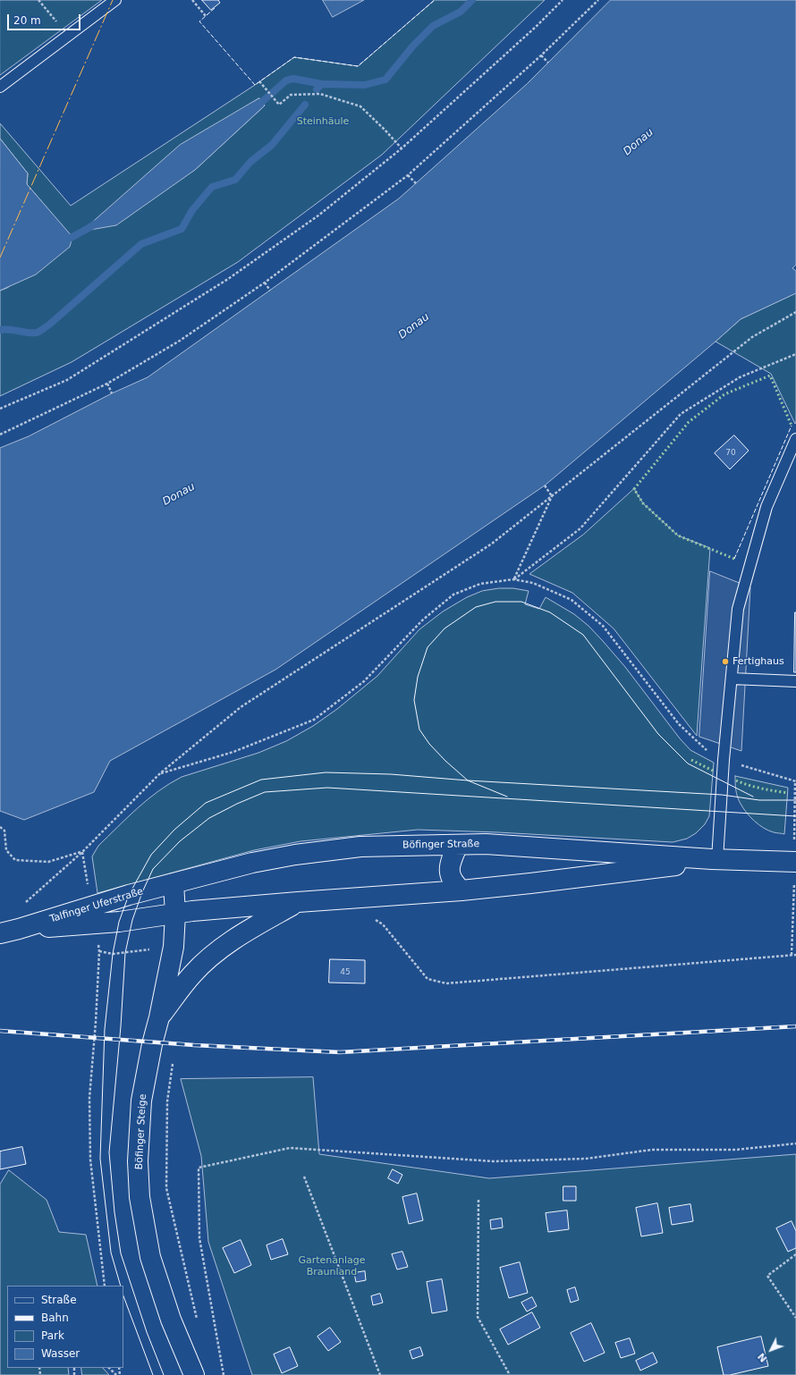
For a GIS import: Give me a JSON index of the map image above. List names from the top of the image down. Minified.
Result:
{"streets":{"street":["Böfinger Straße","Talfinger Uferstraße","Böfinger Steige"]},"crossings":[["Böfinger Straße","Talfinger Uferstraße"],["Böfinger Straße","Böfinger Steige"],["Talfinger Uferstraße","Böfinger Steige"]],"water":["Donau"],"parks":["Steinhäule","Gartenanlage Braunland"],"places":["Fertighaus"],"house_numbers":["70","45"],"legend":["Straße","Bahn","Park","Wasser"],"scale_bar":"20 m","north":"bottom left"}
